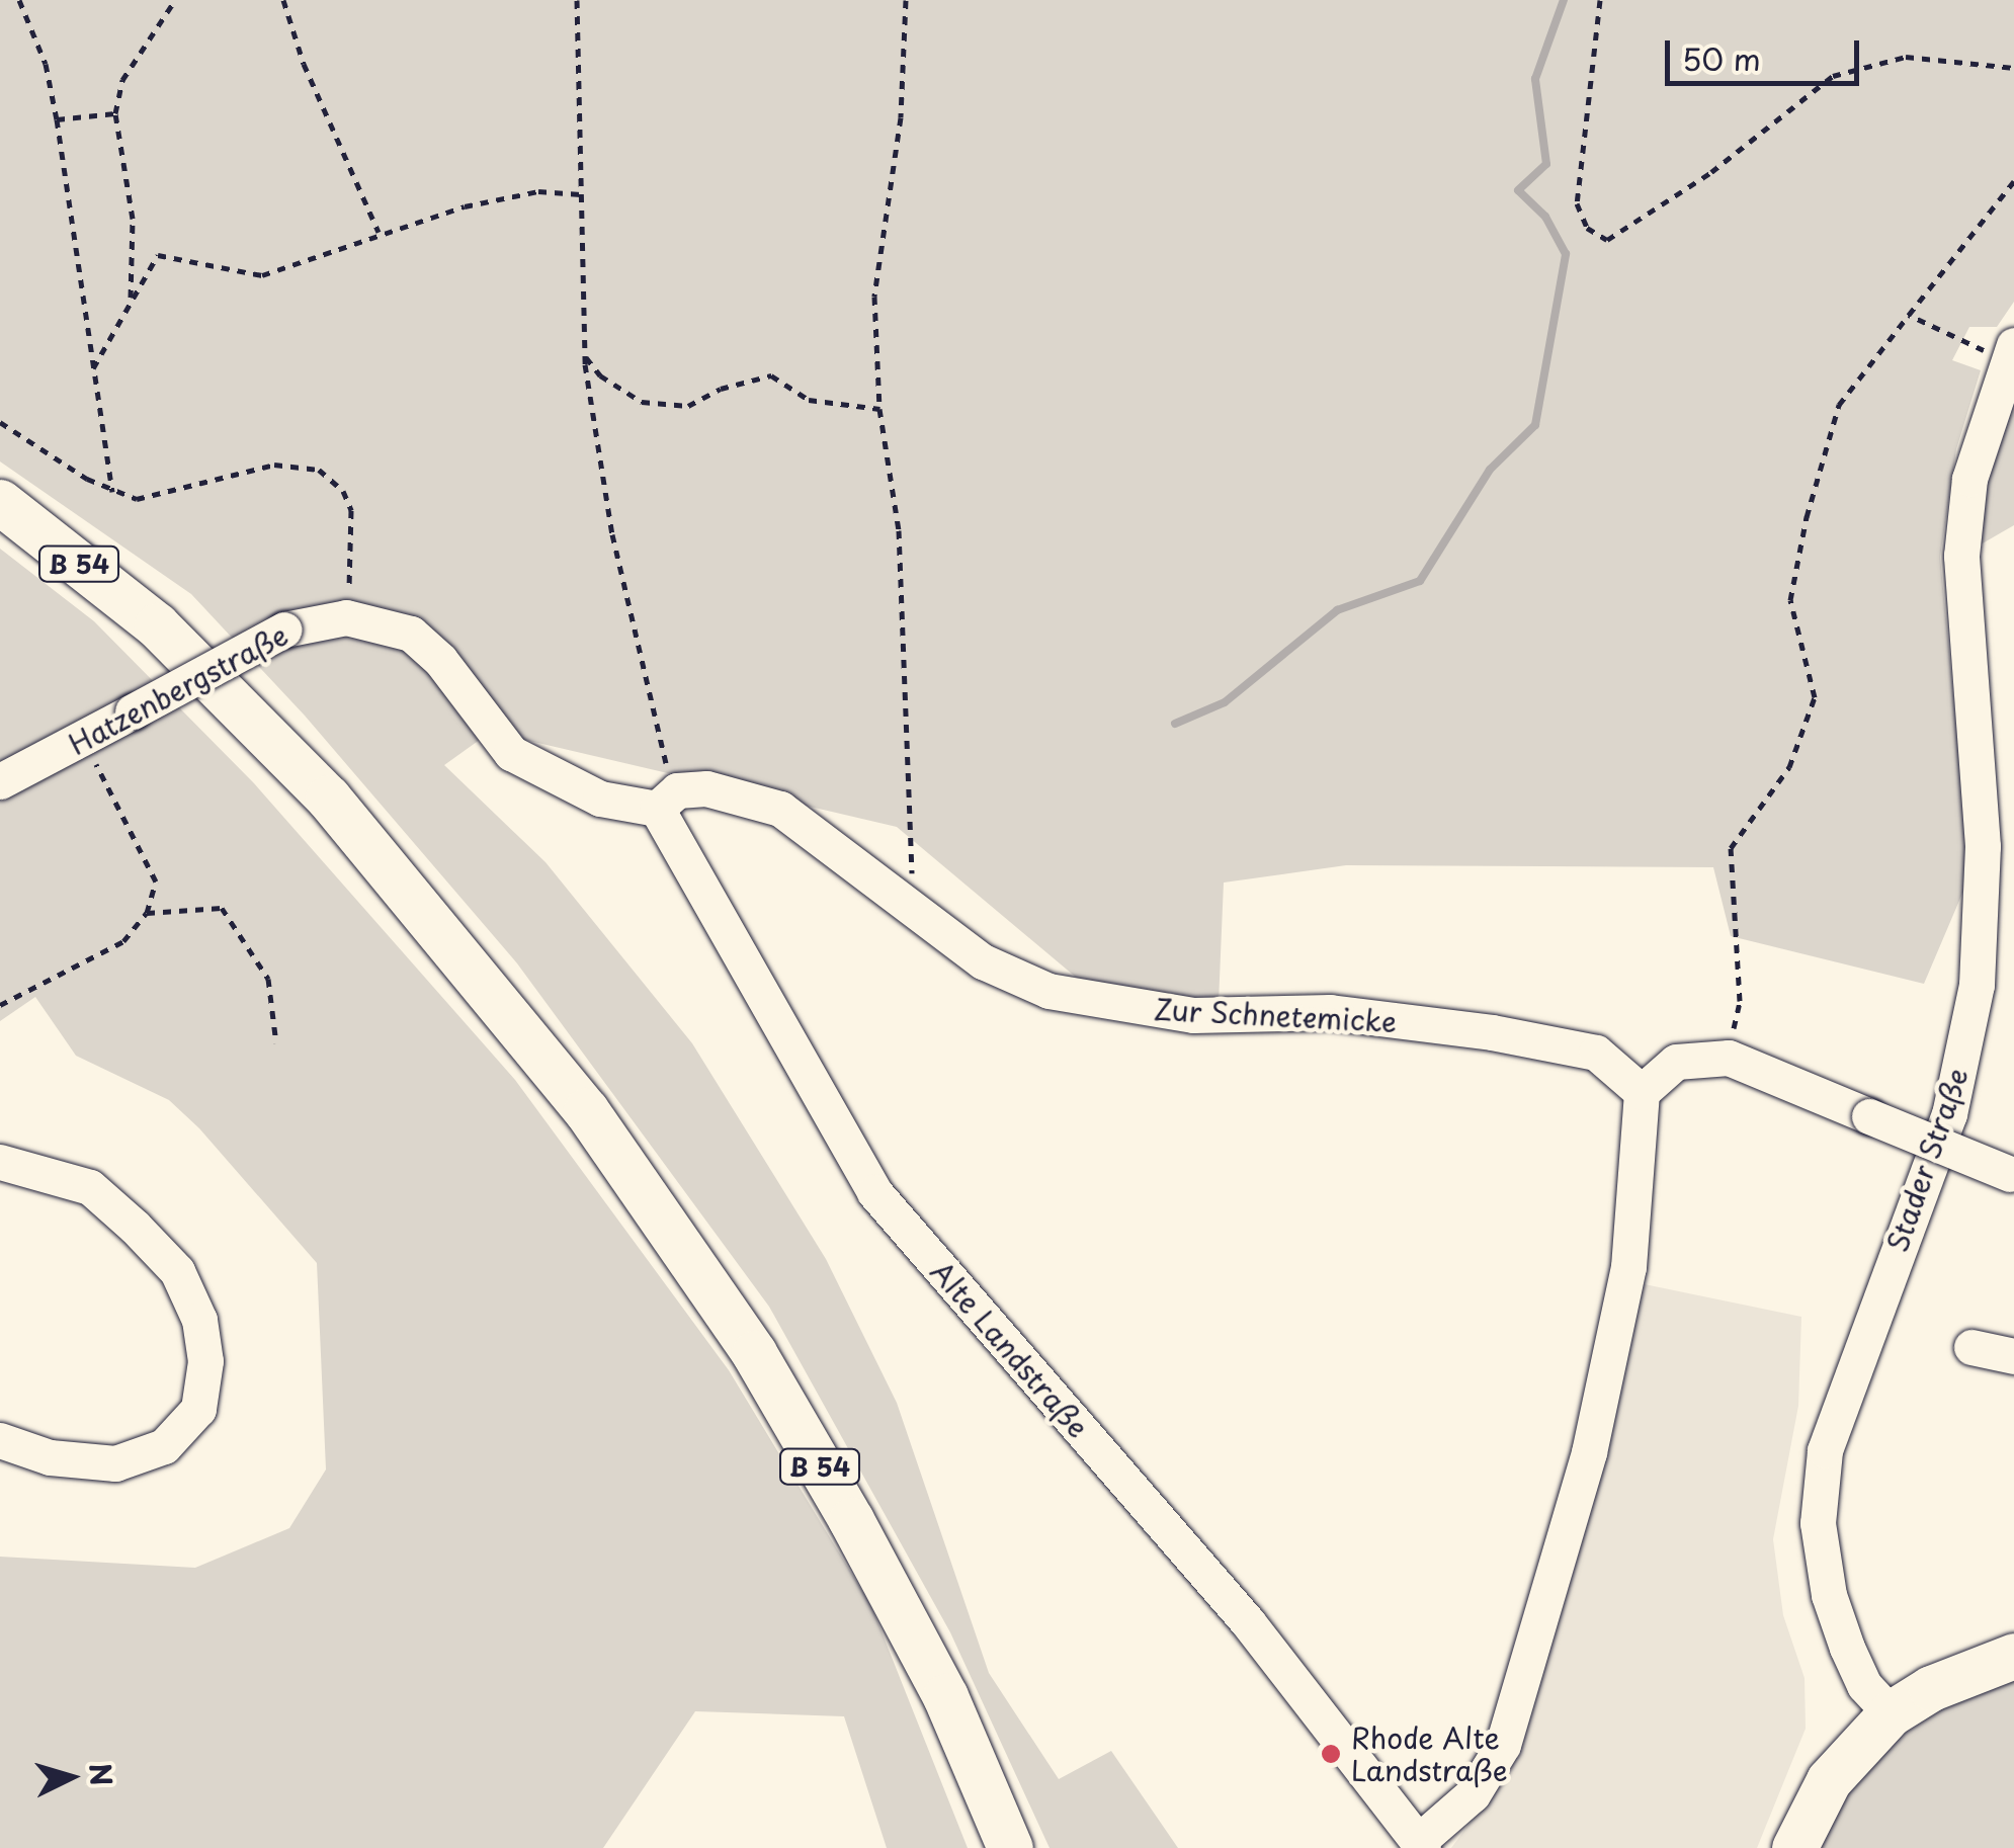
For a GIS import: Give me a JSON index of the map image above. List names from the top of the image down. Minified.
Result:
{"streets":{"main road":["B 54"],"street":["Hatzenbergstraße","Zur Schnetemicke","Stader Straße","Alte Landstraße"]},"crossings":[["Hatzenbergstraße","Zur Schnetemicke"],["Hatzenbergstraße","Alte Landstraße"],["Zur Schnetemicke","Alte Landstraße"]],"places":["Rhode Alte Landstraße"],"scale_bar":"50 m","north":"right"}
